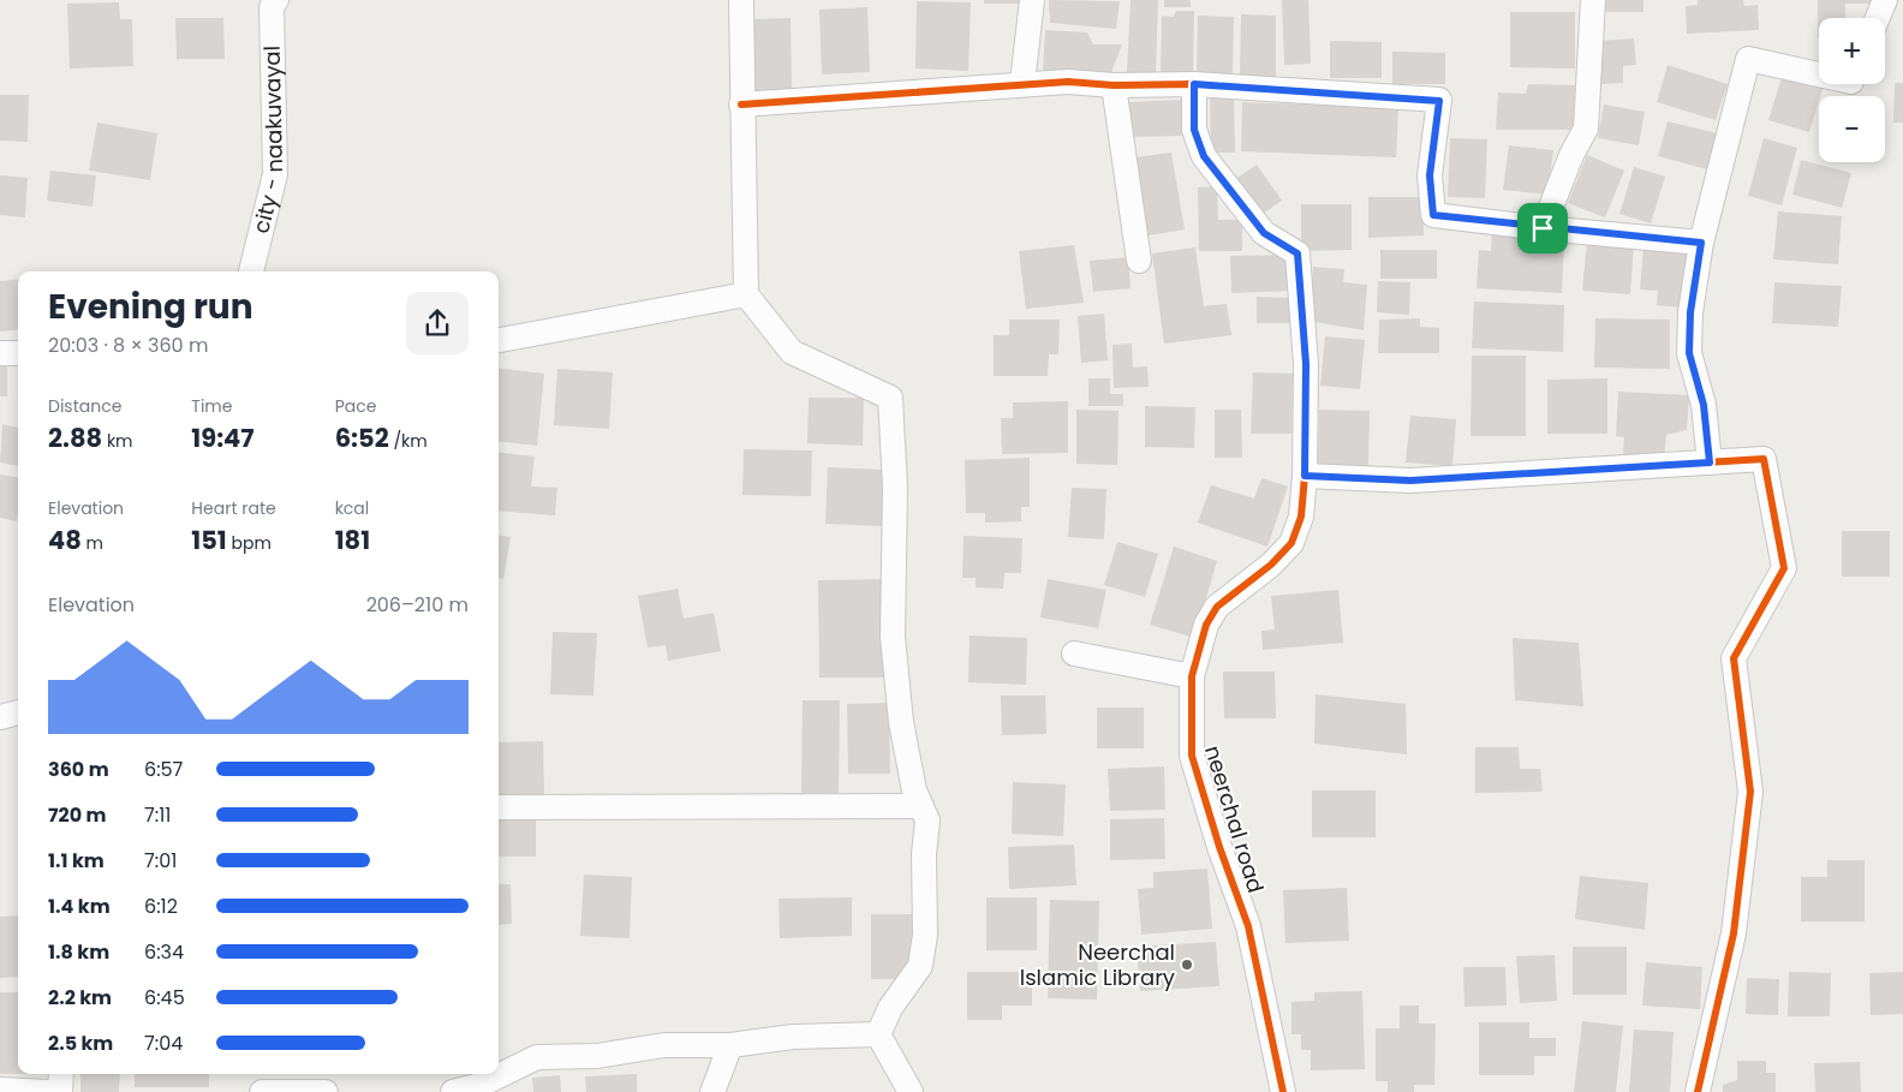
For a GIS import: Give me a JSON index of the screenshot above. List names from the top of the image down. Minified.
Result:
{"streets":{"street":["city - naakuvayal","neerchal road"]},"places":["Neerchal Islamic Library"],"page":{"map_buttons":["+","−"],"heading":["Evening run","20:03 · 8 × 360 m"],"stats":[["Distance","2.88 km"],["Time","19:47"],["Pace","6:52 /km"],["Elevation","48 m"],["Heart rate","151 bpm"],["kcal","181"]],"chart":["Elevation","206–210 m"],"list":[{"name":"360 m","note":"6:57"},{"name":"720 m","note":"7:11"},{"name":"1.1 km","note":"7:01"},{"name":"1.4 km","note":"6:12"},{"name":"1.8 km","note":"6:34"},{"name":"2.2 km","note":"6:45"},{"name":"2.5 km","note":"7:04"}]}}
